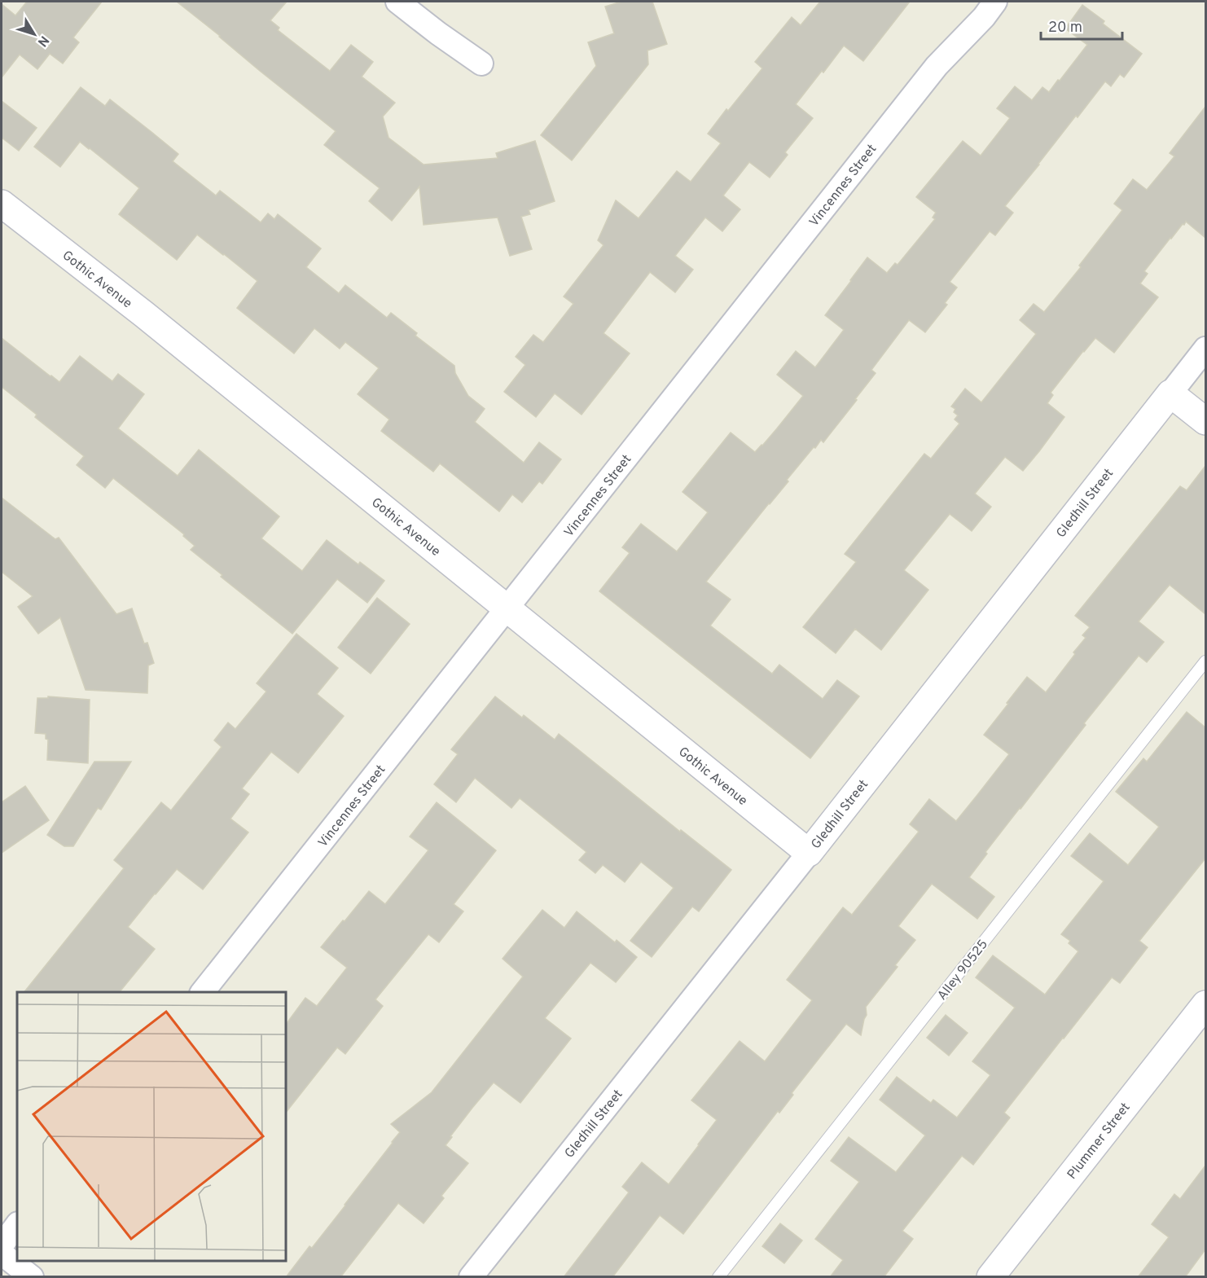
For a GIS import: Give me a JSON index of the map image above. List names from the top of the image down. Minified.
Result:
{"streets":{"street":["Vincennes Street","Gothic Avenue","Gledhill Street","Plummer Street"],"lane":["Alley 90525"]},"crossings":[["Vincennes Street","Gothic Avenue"],["Gothic Avenue","Gledhill Street"]],"scale_bar":"20 m","north":"bottom right"}
